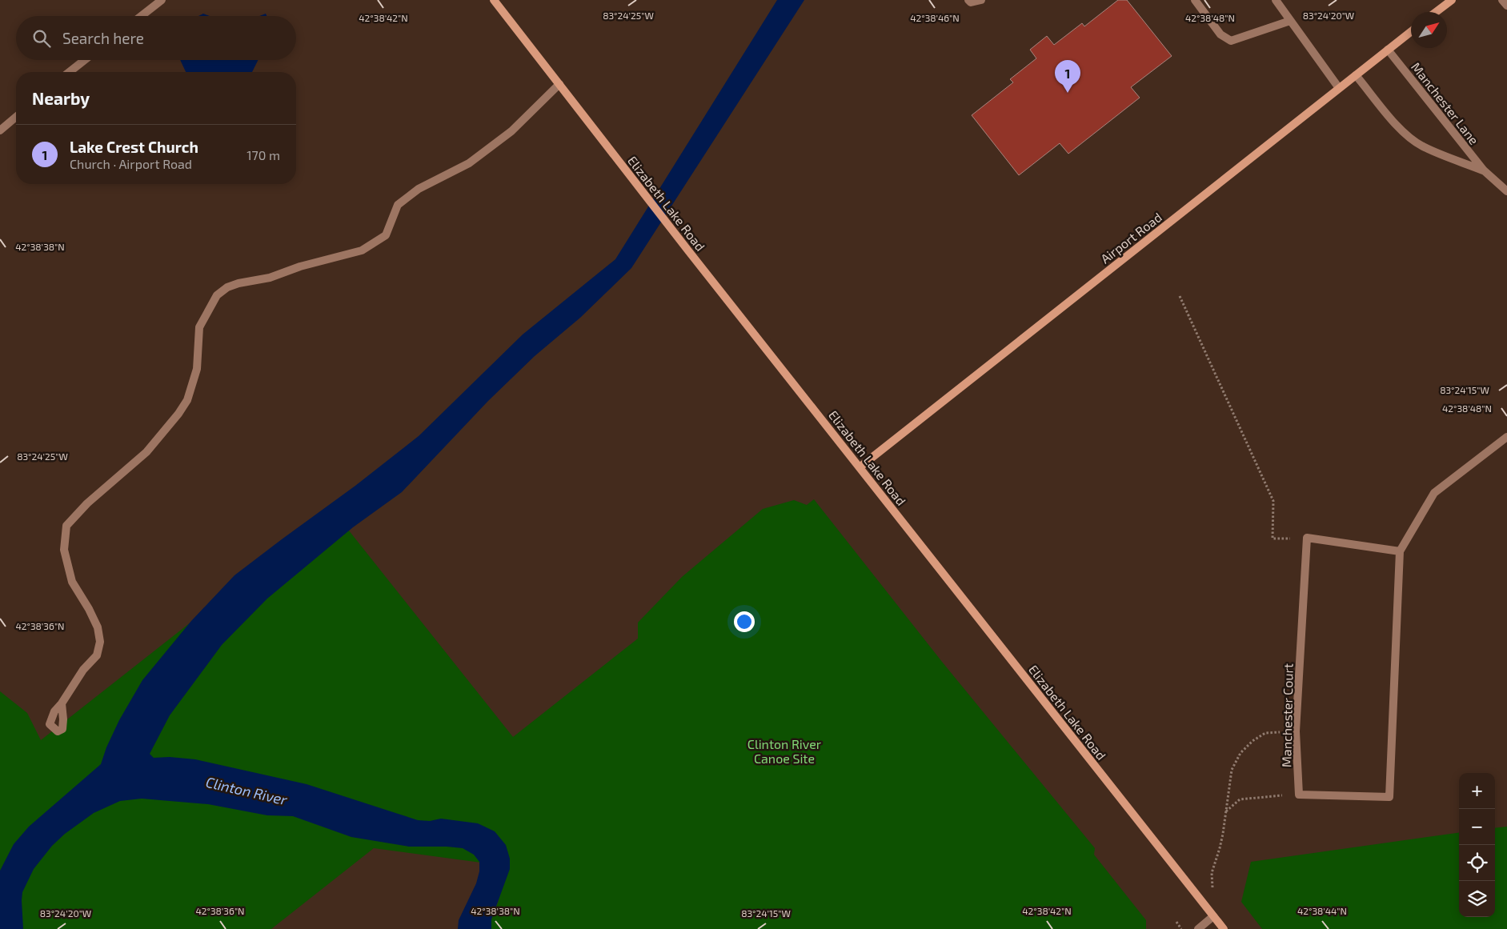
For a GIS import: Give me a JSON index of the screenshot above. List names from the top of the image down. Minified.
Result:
{"streets":{"street":["Manchester Lane","Elizabeth Lake Road","Airport Road","Manchester Court"]},"crossings":[["Manchester Lane","Airport Road"],["Elizabeth Lake Road","Airport Road"]],"water":["Clinton River"],"parks":["Clinton River Canoe Site"],"north":"top right","page":{"search":"Search here","pins":"1","heading":"Nearby","list":[{"mark":"1","name":"Lake Crest Church","note":"Church · Airport Road","value":"170 m"}],"map_buttons":["+","−"]},"coordinates":["83°24'25\"W","83°24'20\"W","42°38'42\"N","42°38'46\"N","42°38'48\"N","42°38'38\"N","83°24'15\"W","42°38'36\"N","42°38'44\"N"]}
